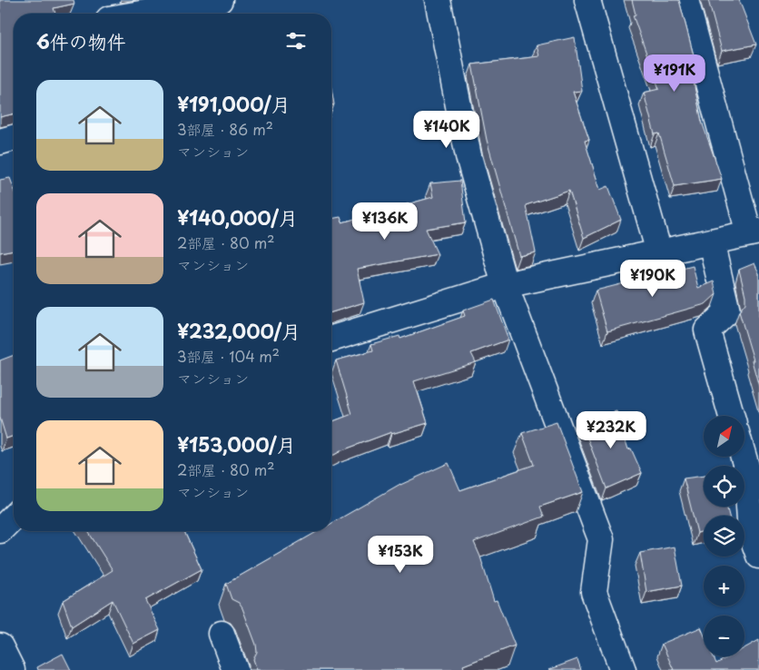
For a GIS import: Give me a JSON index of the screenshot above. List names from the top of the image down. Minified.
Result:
{"north":"top right","page":{"heading":"6件の物件","price":["¥191K","¥140K","¥136K","¥190K","¥232K","¥153K"],"list":[{"name":"¥191,000/月","note":"3部屋 · 86 m² · マンション"},{"name":"¥140,000/月","note":"2部屋 · 80 m² · マンション"},{"name":"¥232,000/月","note":"3部屋 · 104 m² · マンション"},{"name":"¥153,000/月","note":"2部屋 · 80 m² · マンション"}],"map_buttons":["+","−"]}}
